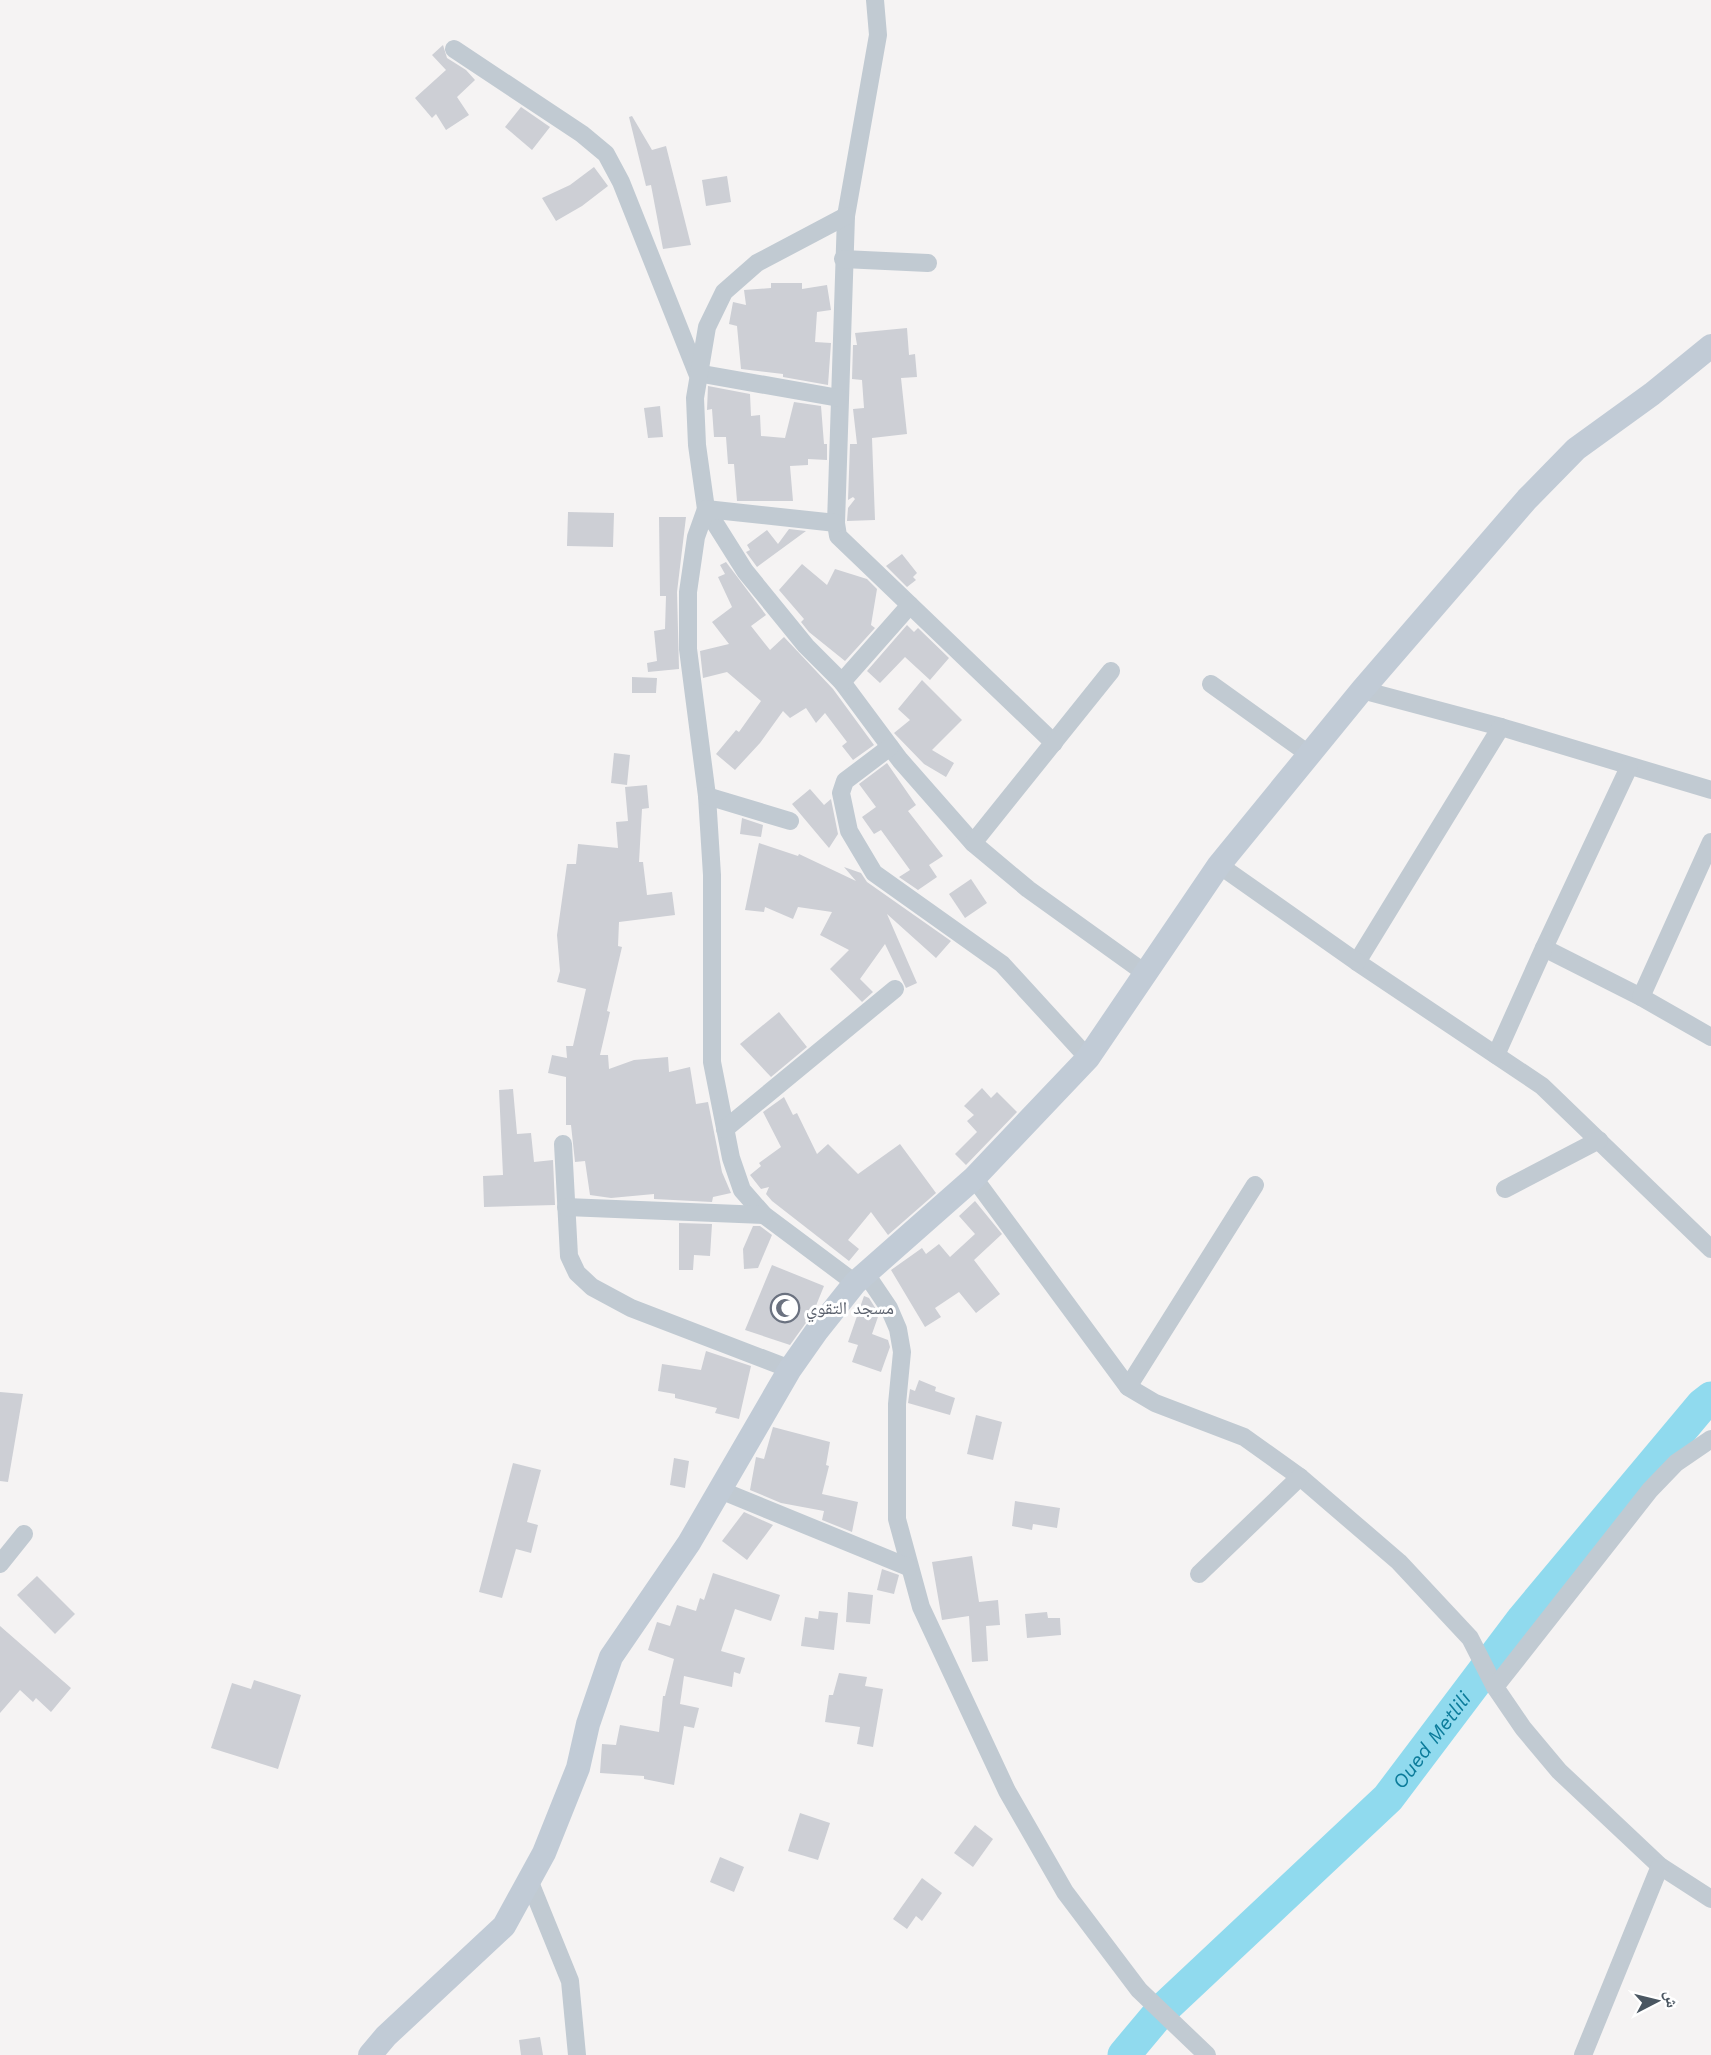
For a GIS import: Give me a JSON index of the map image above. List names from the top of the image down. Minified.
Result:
{"water":["Oued Metlili"],"places":{"mosque":["مسجد التقوي"]},"north":"right"}
